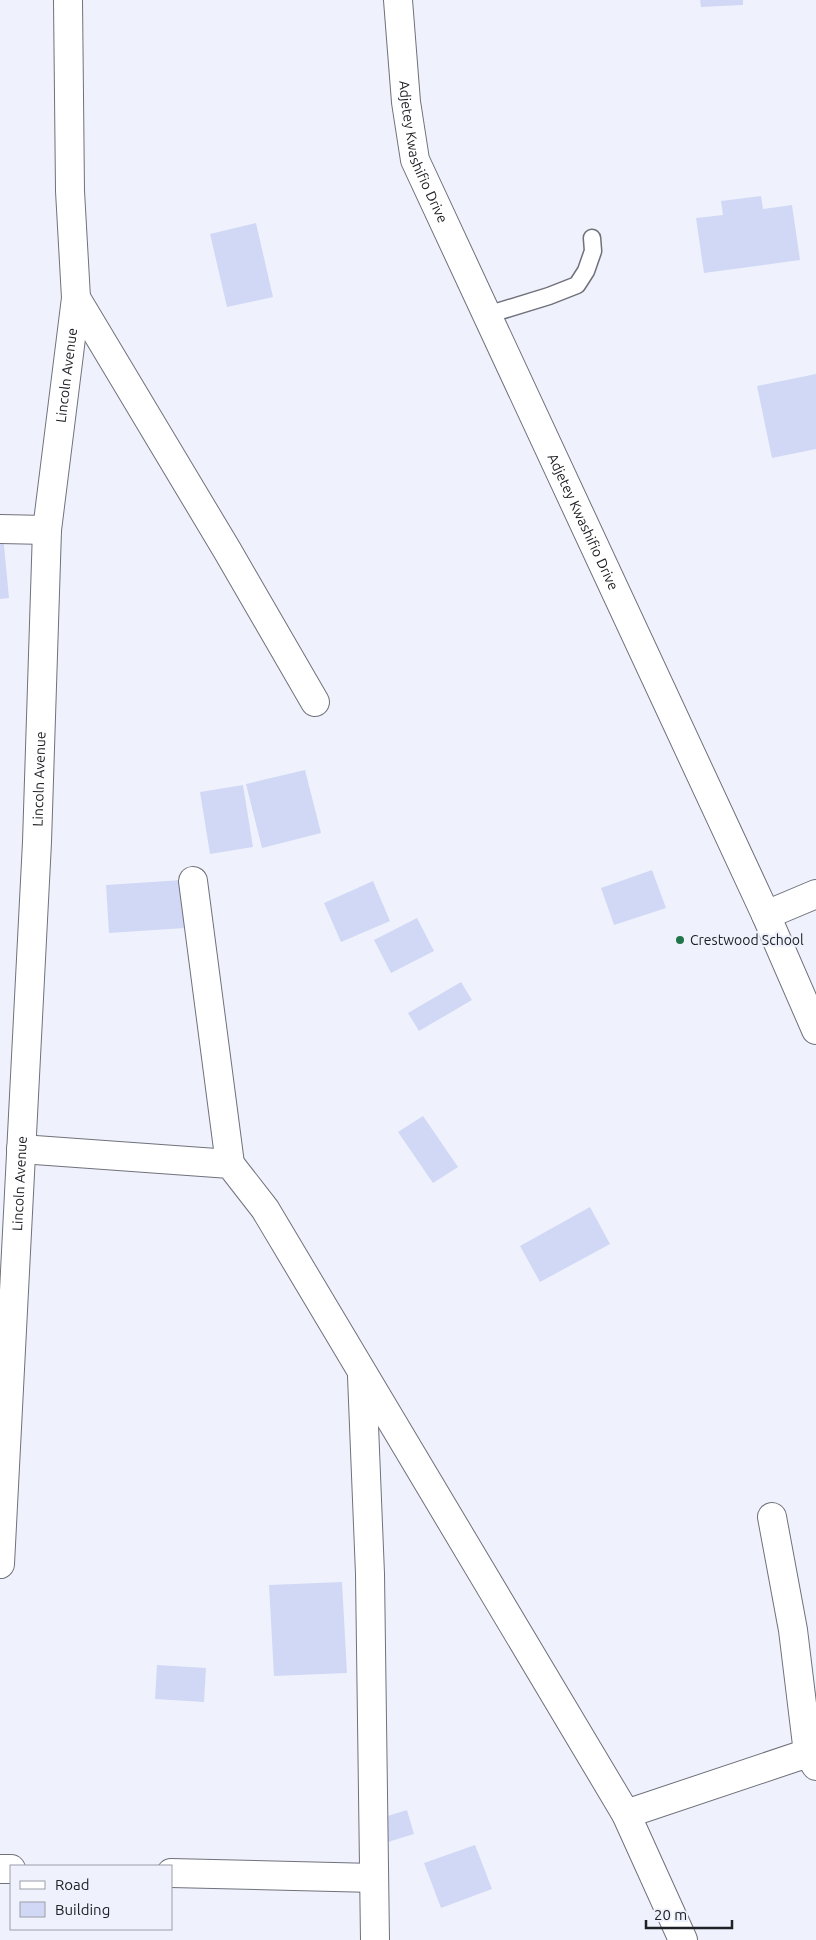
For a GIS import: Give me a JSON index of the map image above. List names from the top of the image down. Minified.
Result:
{"streets":{"street":["Adjetey Kwashifio Drive","Lincoln Avenue"]},"places":["Crestwood School"],"legend":["Road","Building"],"scale_bar":"20 m"}
